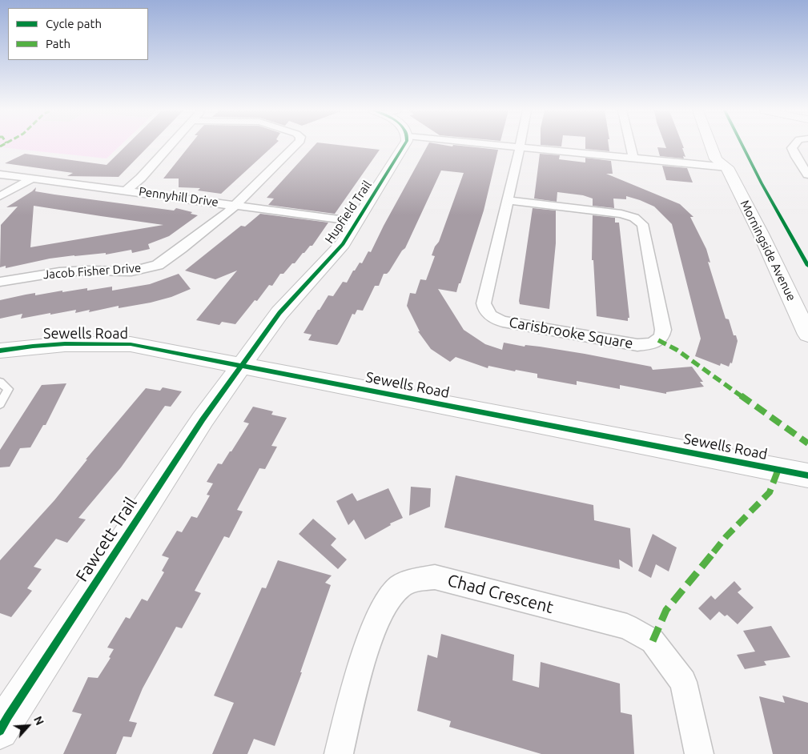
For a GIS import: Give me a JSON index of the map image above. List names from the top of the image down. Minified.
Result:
{"streets":{"street":["Pennyhill Drive","Hupfield Trail","Morningside Avenue","Jacob Fisher Drive","Carisbrooke Square","Sewells Road","Fawcett Trail","Chad Crescent"]},"crossings":[["Pennyhill Drive","Hupfield Trail"],["Pennyhill Drive","Jacob Fisher Drive"],["Hupfield Trail","Sewells Road"],["Hupfield Trail","Fawcett Trail"],["Sewells Road","Fawcett Trail"]],"legend":["Cycle path","Path"],"north":"top right"}
